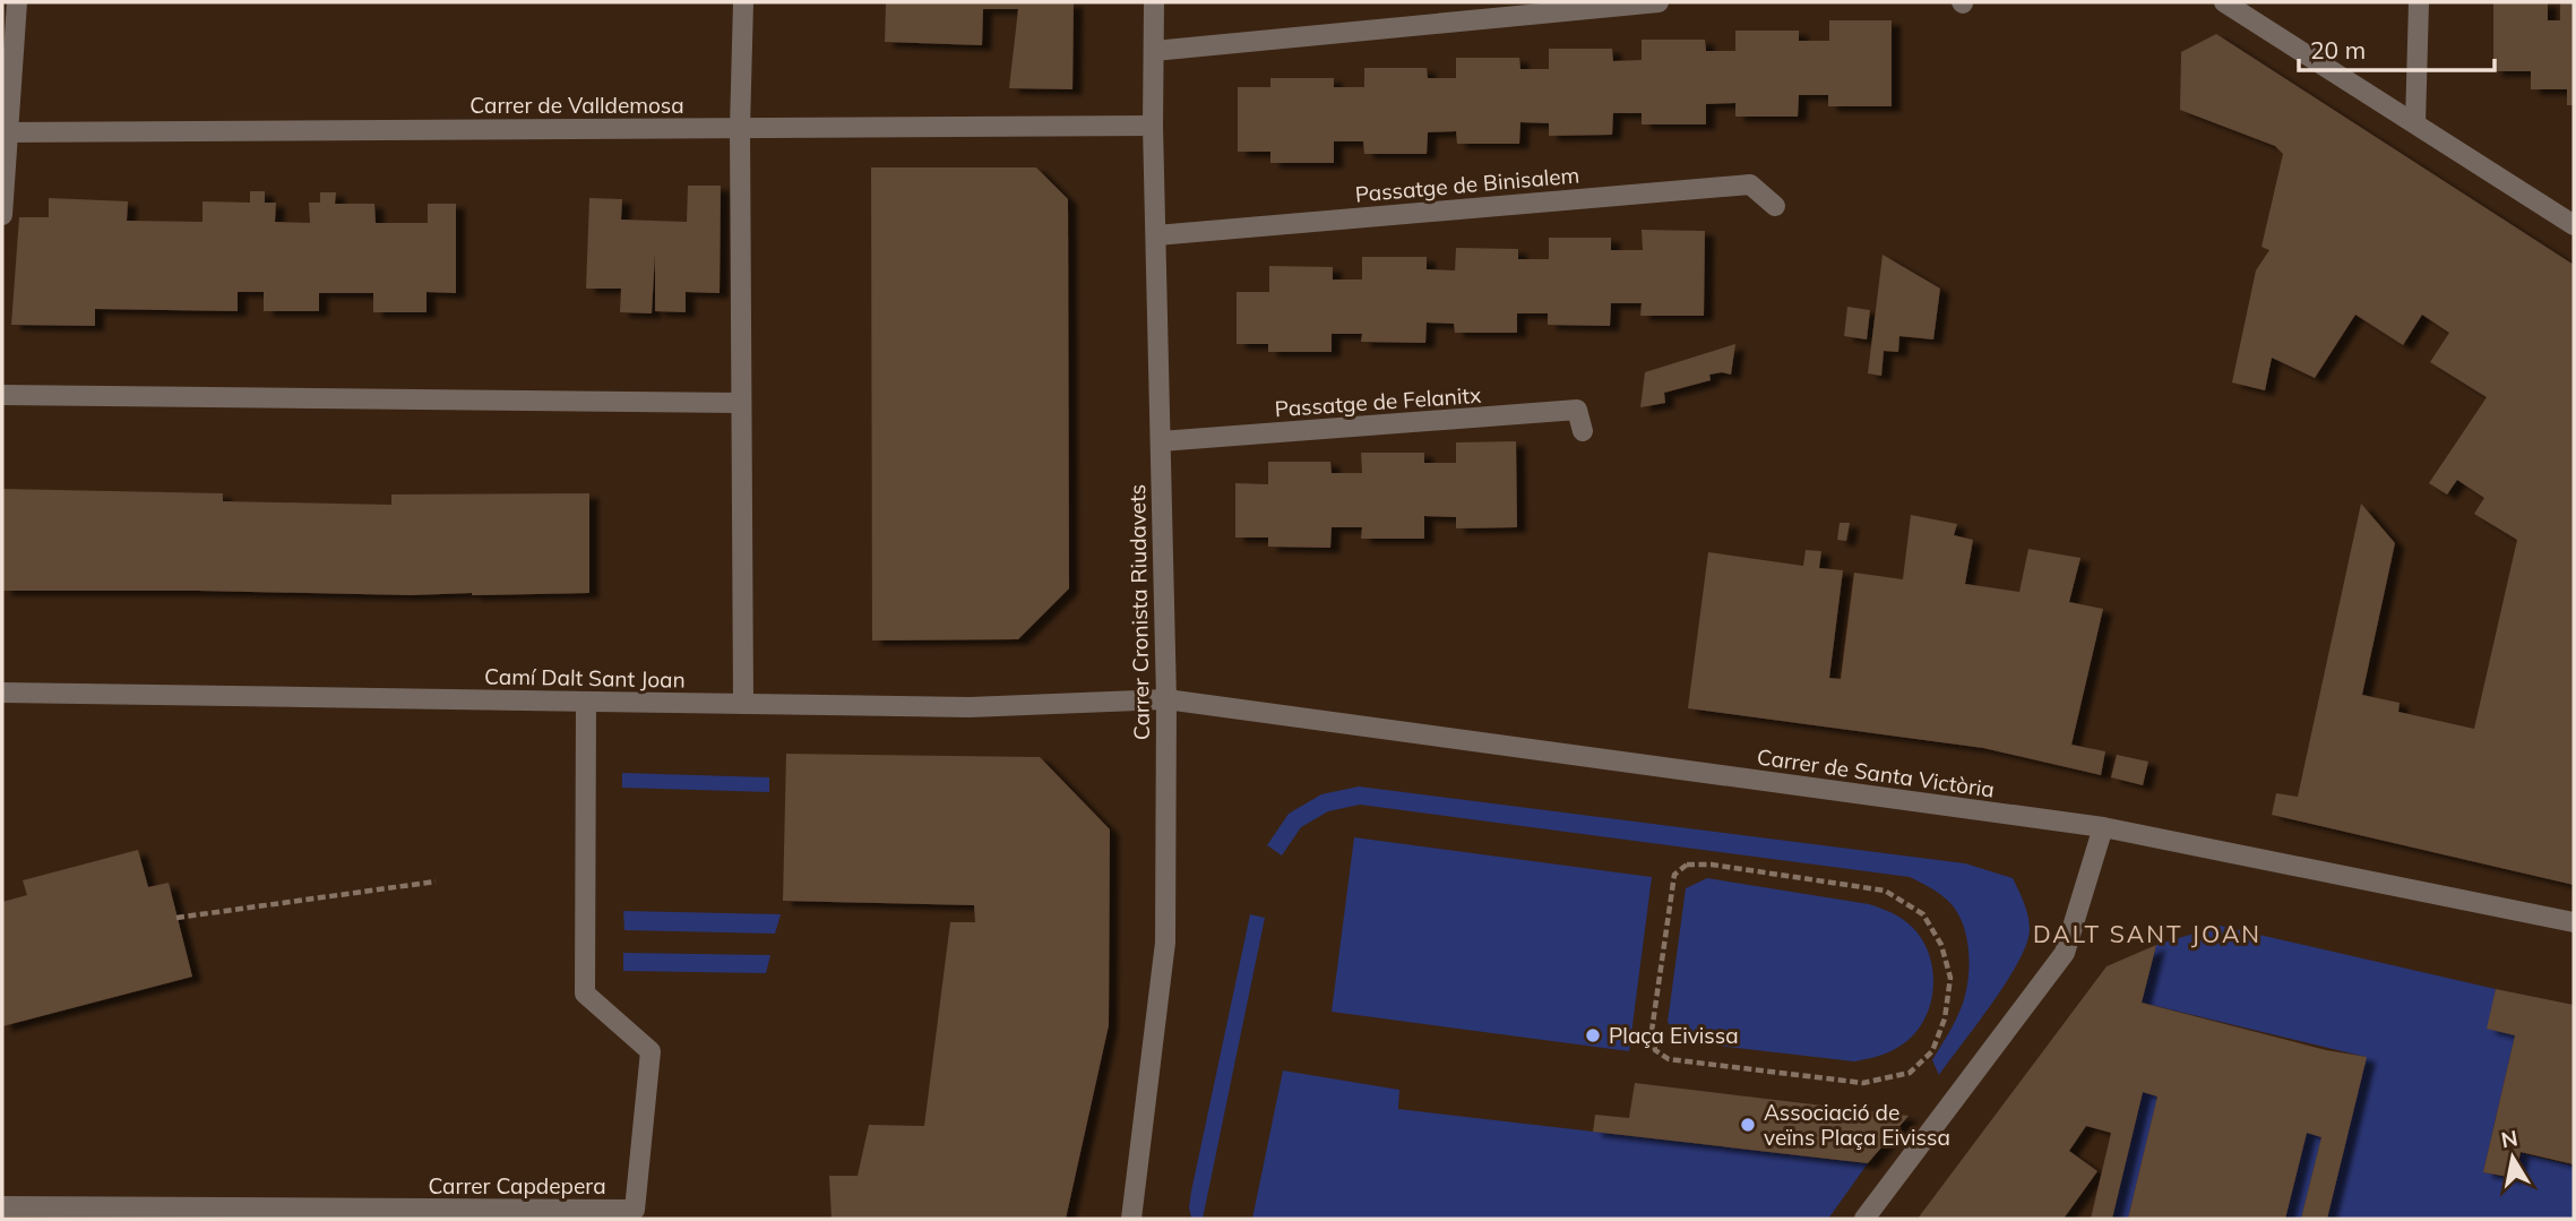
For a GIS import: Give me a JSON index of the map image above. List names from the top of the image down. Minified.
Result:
{"streets":{"street":["Carrer de Valldemosa","Passatge de Binisalem","Passatge de Felanitx","Carrer Cronista Riudavets","Camí Dalt Sant Joan","Carrer de Santa Victòria","Carrer Capdepera"]},"crossings":[["Carrer de Valldemosa","Carrer Cronista Riudavets"],["Passatge de Binisalem","Carrer Cronista Riudavets"],["Passatge de Felanitx","Carrer Cronista Riudavets"],["Carrer Cronista Riudavets","Camí Dalt Sant Joan"],["Carrer Cronista Riudavets","Carrer de Santa Victòria"],["Camí Dalt Sant Joan","Carrer de Santa Victòria"],["Camí Dalt Sant Joan","Carrer Capdepera"]],"districts":["DALT SANT JOAN"],"places":["Plaça Eivissa","Associació de veïns Plaça Eivissa"],"scale_bar":"20 m","north":"top"}
